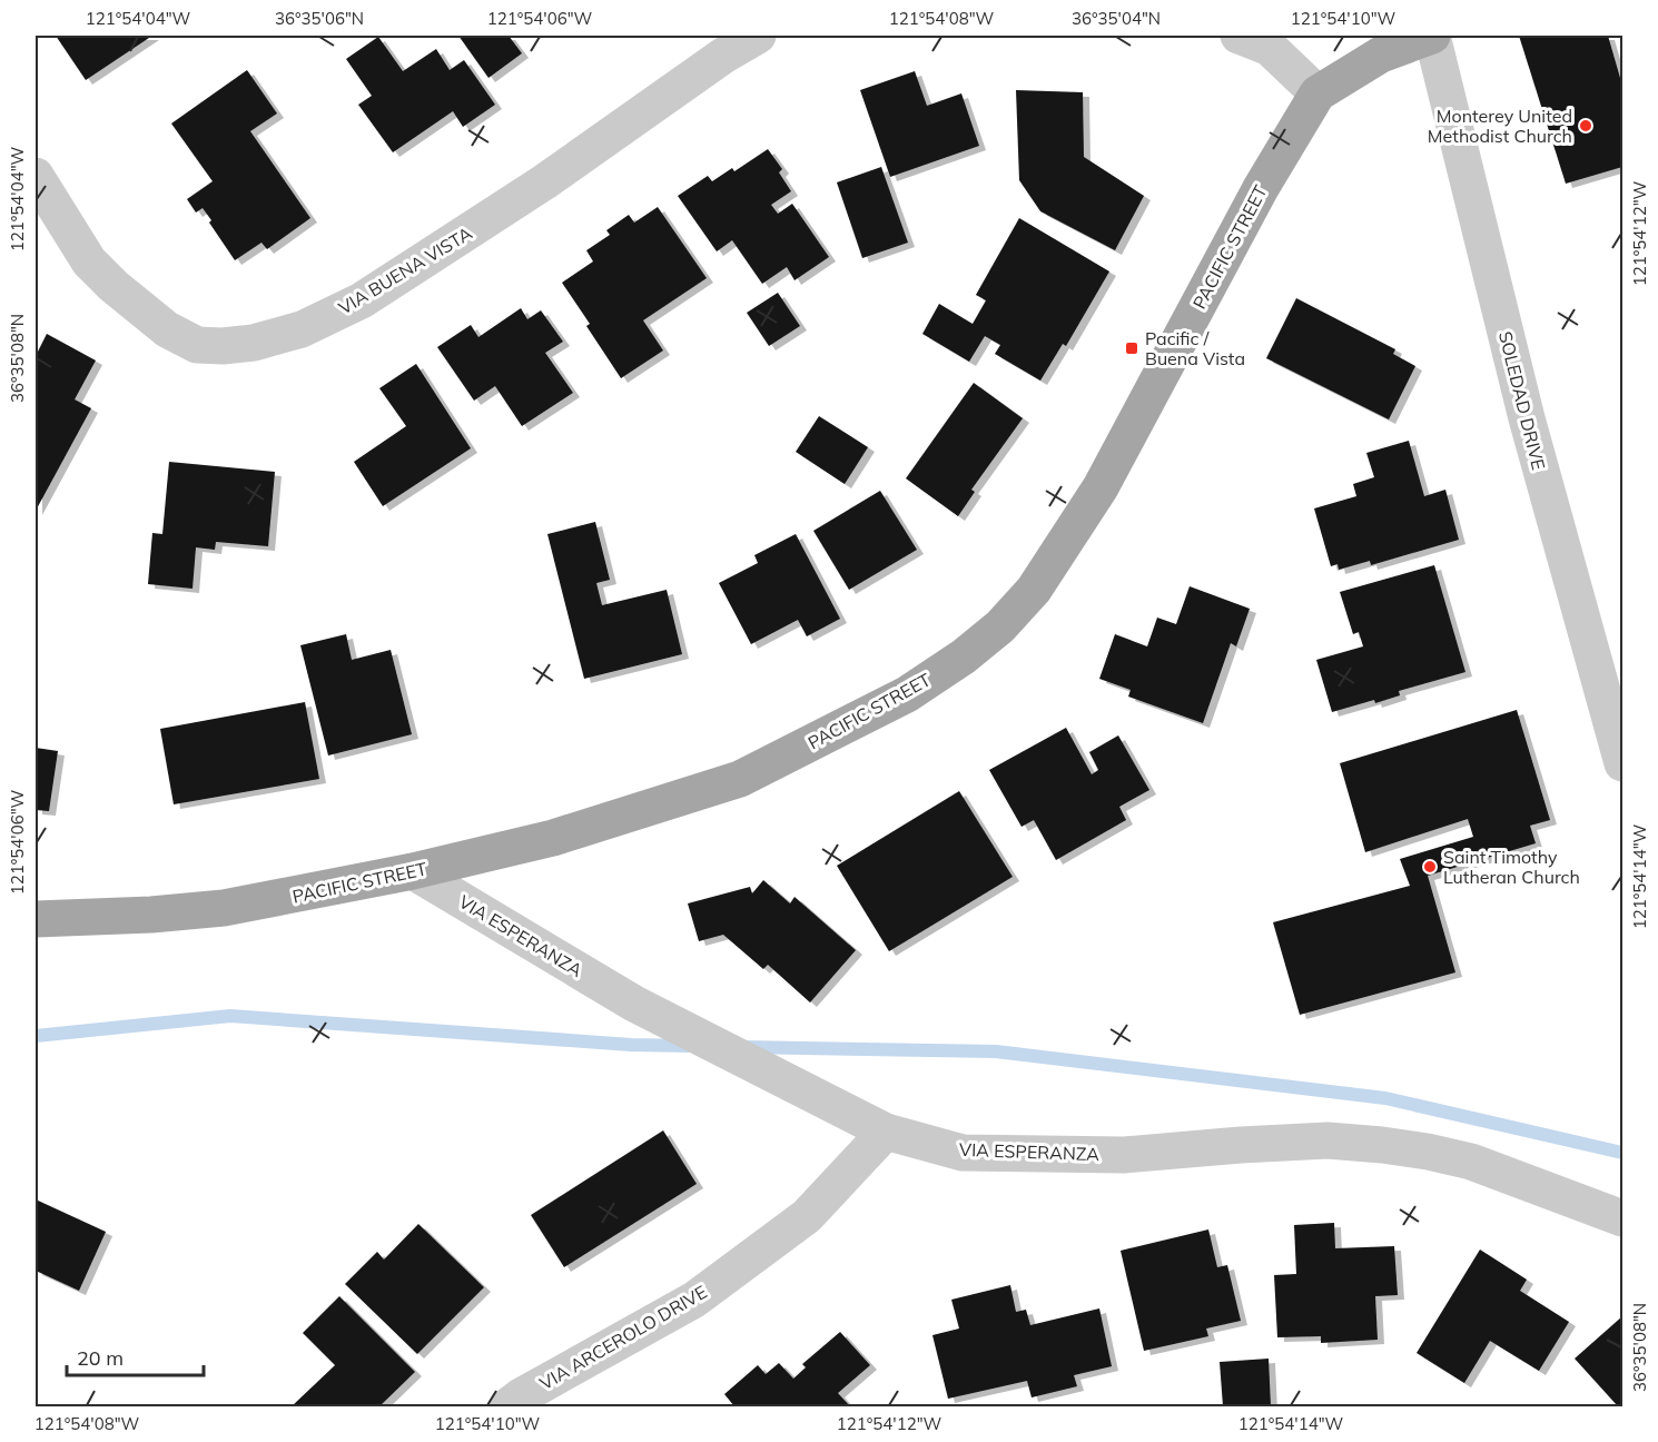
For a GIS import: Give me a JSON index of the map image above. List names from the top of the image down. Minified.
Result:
{"streets":{"main road":["PACIFIC STREET"],"street":["VIA BUENA VISTA","SOLEDAD DRIVE","VIA ESPERANZA","VIA ARCEROLO DRIVE"]},"crossings":[["PACIFIC STREET","SOLEDAD DRIVE"],["PACIFIC STREET","VIA ESPERANZA"],["VIA ESPERANZA","VIA ARCEROLO DRIVE"]],"places":{"other":["Monterey United Methodist Church","Saint Timothy Lutheran Church"],"transit":["Pacific / Buena Vista"]},"scale_bar":"20 m","coordinates":["121°54'04\"W","36°35'06\"N","121°54'06\"W","121°54'08\"W","36°35'04\"N","121°54'10\"W","121°54'12\"W","36°35'08\"N","121°54'14\"W"]}
